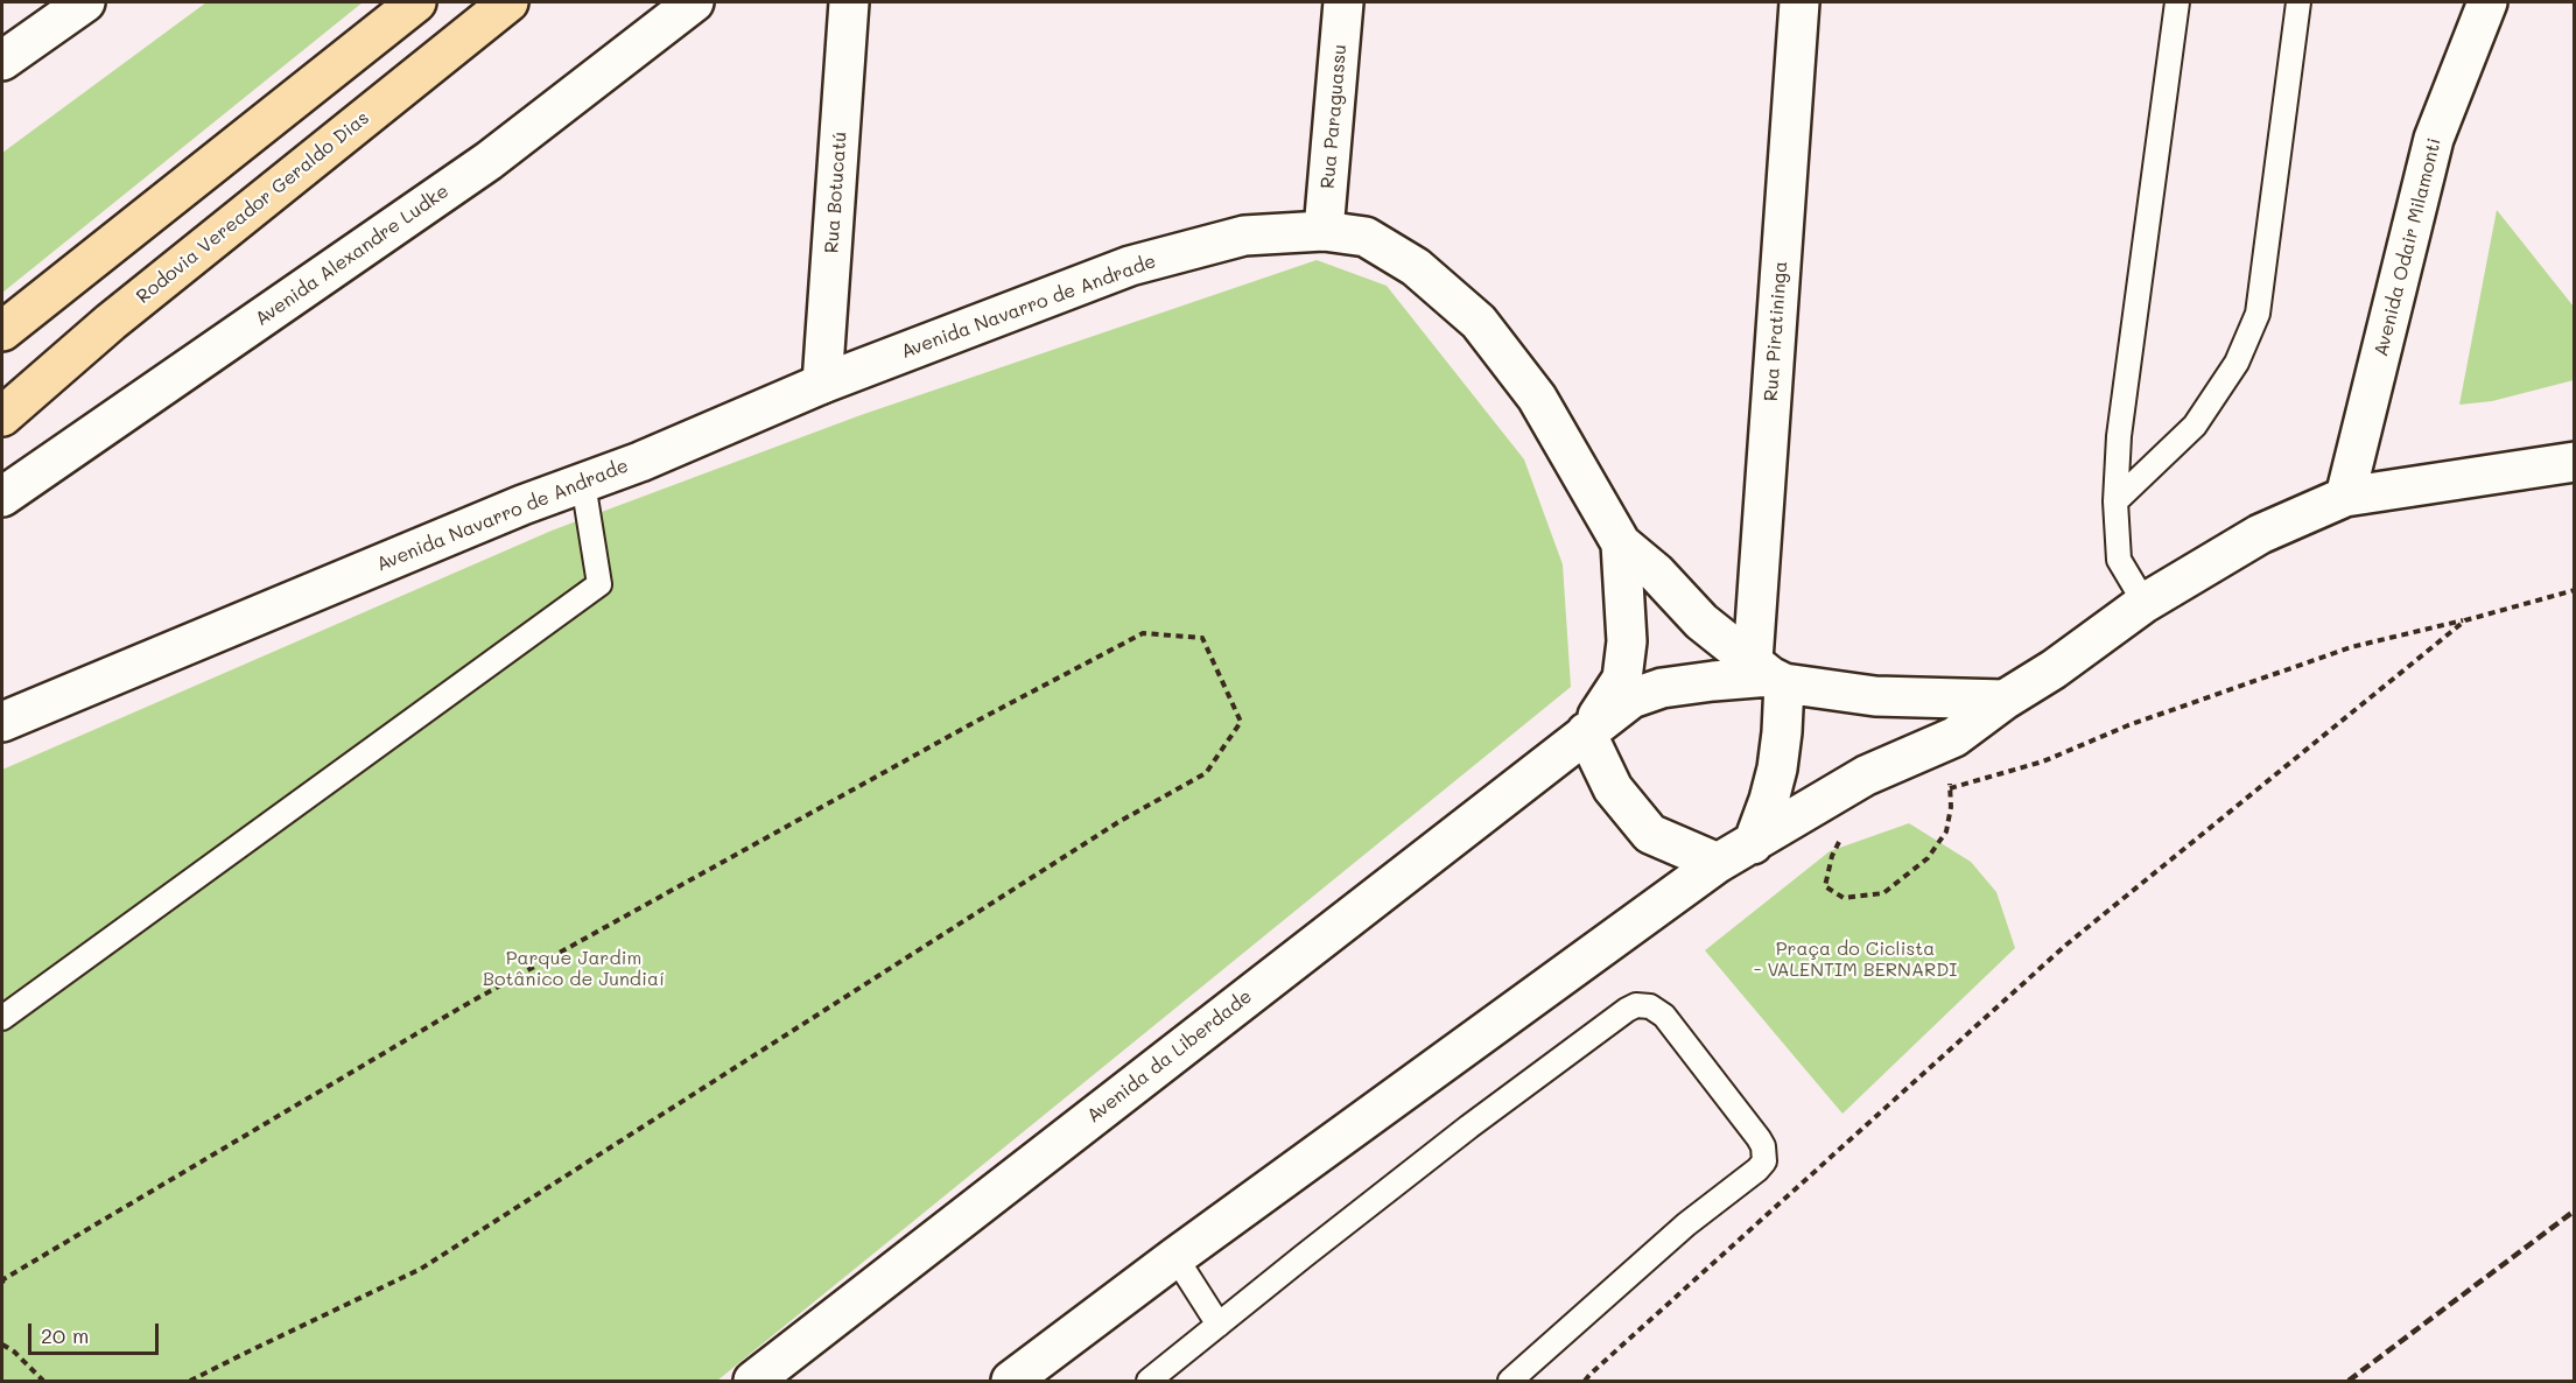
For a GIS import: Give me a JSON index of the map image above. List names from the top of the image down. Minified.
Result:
{"streets":{"main road":["Rua Paraguassu","Rua Botucatú","Rodovia Vereador Geraldo Dias","Avenida Odair Milamonti","Avenida Alexandre Ludke","Avenida Navarro de Andrade","Rua Piratininga","Avenida da Liberdade"]},"crossings":[["Rua Paraguassu","Avenida Navarro de Andrade"],["Rua Botucatú","Avenida Navarro de Andrade"],["Avenida Navarro de Andrade","Rua Piratininga"],["Avenida Navarro de Andrade","Avenida da Liberdade"],["Rua Piratininga","Avenida da Liberdade"]],"parks":["Praça do Ciclista - VALENTIM BERNARDI","Parque Jardim Botânico de Jundiaí"],"scale_bar":"20 m"}
